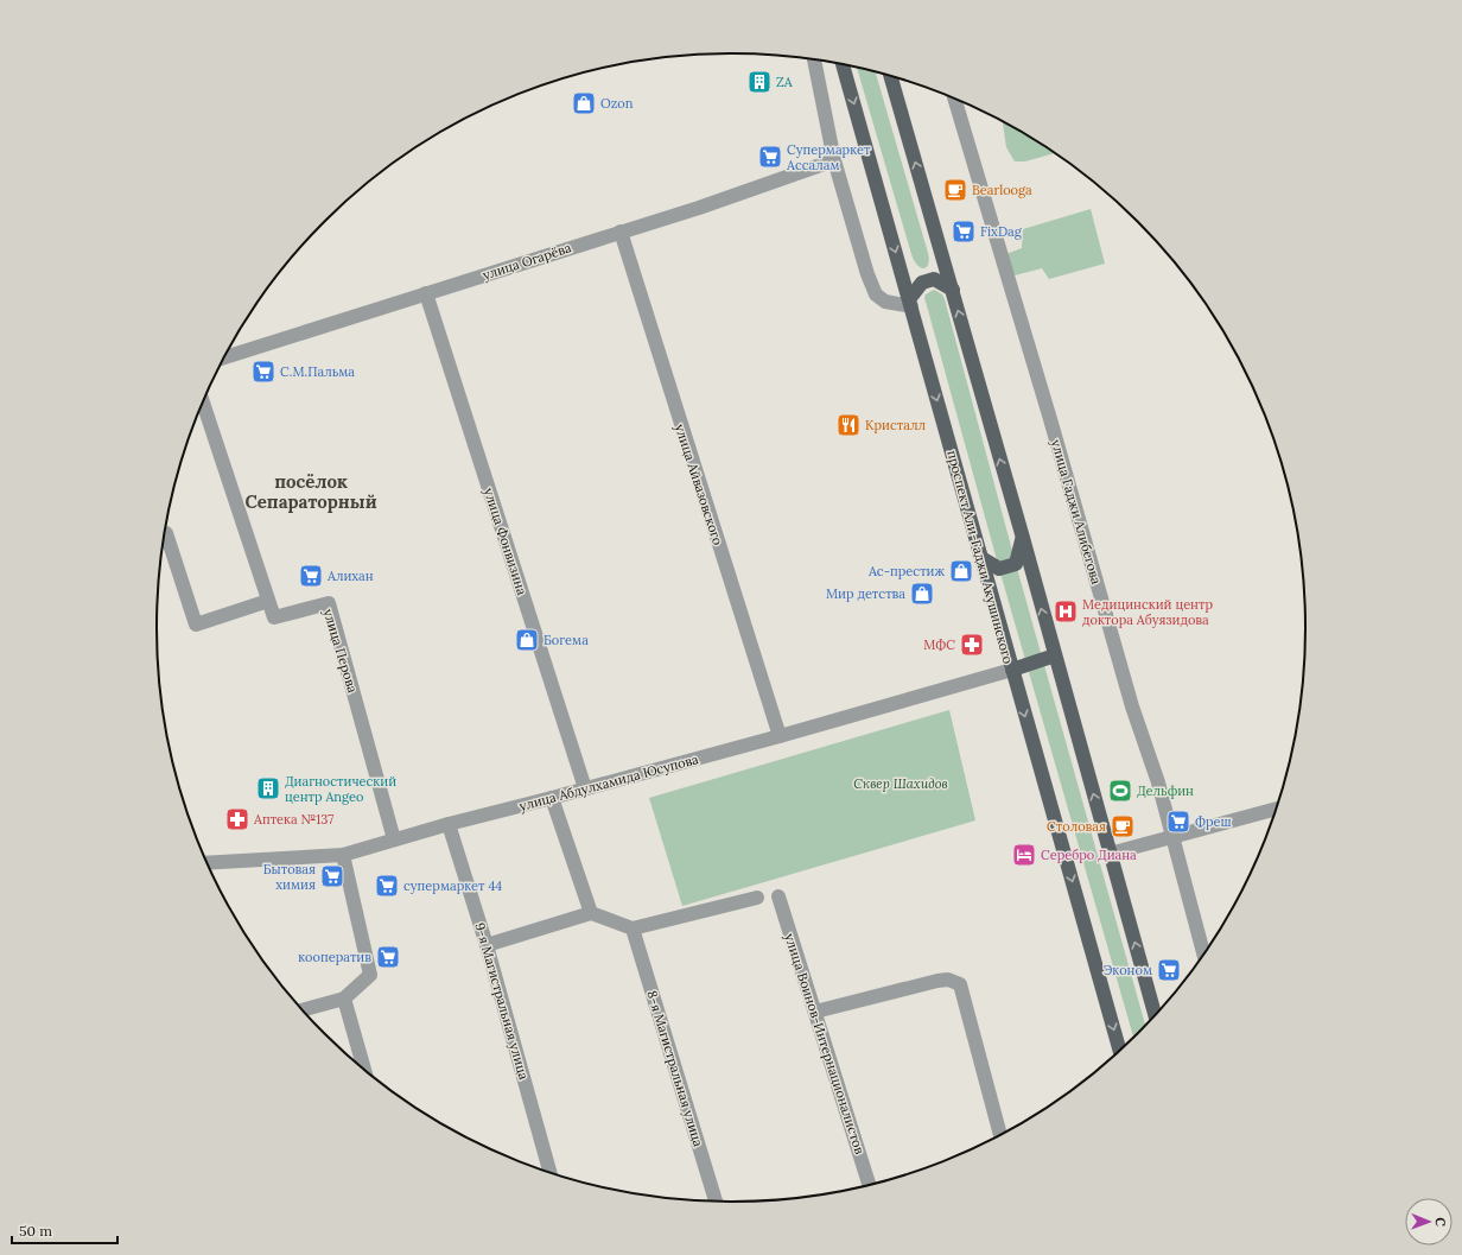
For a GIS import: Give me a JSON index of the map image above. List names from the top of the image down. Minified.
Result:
{"streets":{"main road":["проспект Али-Гаджи Акушинского"],"street":["улица Огарёва","улица Айвазовского","улица Гаджи Алибегова","улица Фонвизина","улица Перова","улица Абдулхамида Юсупова","9-я Магистральная улица","улица Воинов-Интернационалистов","8-я Магистральная улица"]},"crossings":[["улица Огарёва","улица Айвазовского"],["улица Огарёва","улица Фонвизина"],["улица Айвазовского","улица Абдулхамида Юсупова"],["улица Фонвизина","улица Абдулхамида Юсупова"],["проспект Али-Гаджи Акушинского","улица Абдулхамида Юсупова"],["улица Перова","улица Абдулхамида Юсупова"],["улица Абдулхамида Юсупова","9-я Магистральная улица"]],"districts":["посёлок Сепараторный"],"parks":["Сквер Шахидов"],"places":{"building":["ZA","Диагностический центр Angeo"],"shop":["Ozon","Ас-престиж","Мир детства","Богема"],"supermarket":["Супермаркет Ассалам","FixDag","С.М.Пальма","Алихан","Фреш","Бытовая химия","супермаркет 44","кооператив","Эконом"],"cafe":["Bearlooga","Столовая"],"restaurant":["Кристалл"],"hospital":["Медицинский центр доктора Абуязидова"],"pharmacy":["МФС","Аптека №137"],"sports":["Дельфин"],"hotel":["Серебро Диана"]},"scale_bar":"50 m","north":"right"}
